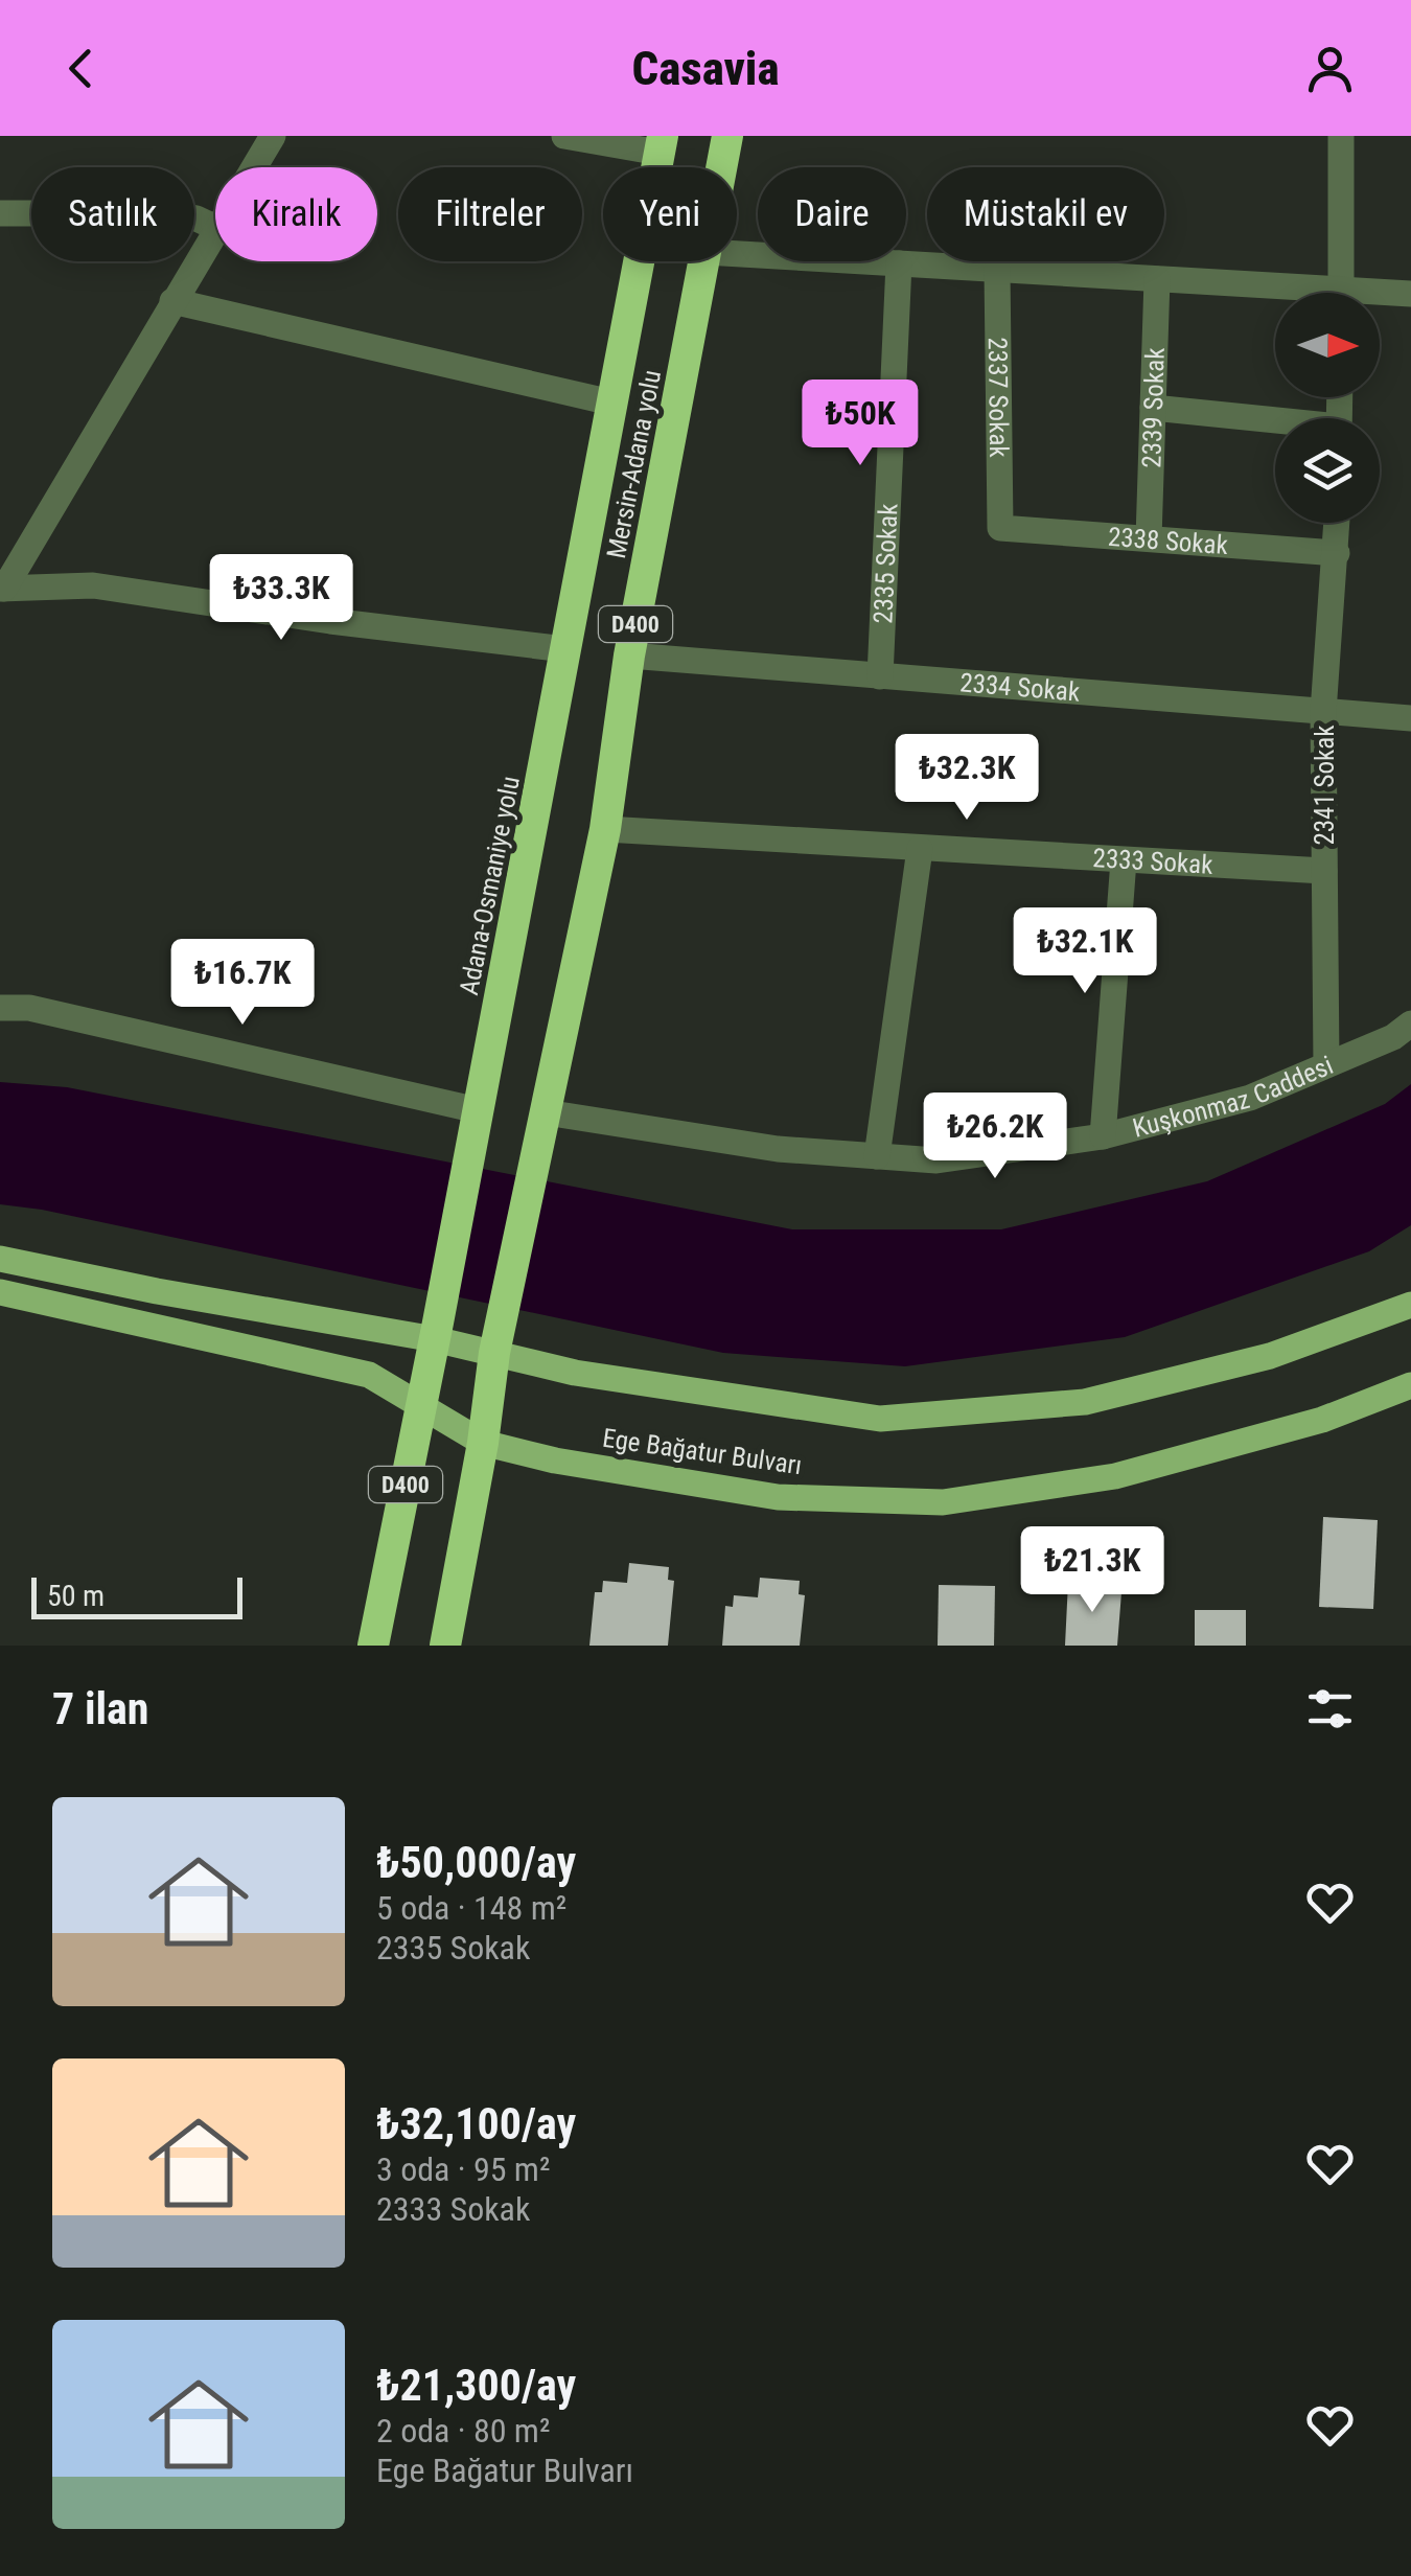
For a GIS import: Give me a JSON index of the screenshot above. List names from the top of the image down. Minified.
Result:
{"streets":{"highway":["Mersin-Adana yolu","D400","Adana-Osmaniye yolu"],"main road":["Ege Bağatur Bulvarı"],"street":["2337 Sokak","2339 Sokak","2338 Sokak","2335 Sokak","2334 Sokak","2341 Sokak","2333 Sokak","Kuşkonmaz Caddesi"]},"crossings":[["2337 Sokak","2338 Sokak"],["2339 Sokak","2338 Sokak"],["Mersin-Adana yolu","D400"],["Mersin-Adana yolu","2334 Sokak"],["Mersin-Adana yolu","2333 Sokak"],["Mersin-Adana yolu","Kuşkonmaz Caddesi"],["2338 Sokak","2341 Sokak"],["2335 Sokak","2334 Sokak"],["D400","Kuşkonmaz Caddesi"],["D400","Ege Bağatur Bulvarı"],["2334 Sokak","2341 Sokak"],["2341 Sokak","2333 Sokak"],["2341 Sokak","Kuşkonmaz Caddesi"],["Adana-Osmaniye yolu","Ege Bağatur Bulvarı"]],"scale_bar":"50 m","north":"right","page":{"header":"Casavia","chip":["Satılık","Kiralık","Filtreler","Yeni","Daire","Müstakil ev"],"price":["₺50K","₺33.3K","₺32.3K","₺32.1K","₺16.7K","₺26.2K","₺21.3K"],"scale":"50 m","heading":"7 ilan","list":[{"name":"₺50,000/ay","note":"5 oda · 148 m² · 2335 Sokak"},{"name":"₺32,100/ay","note":"3 oda · 95 m² · 2333 Sokak"},{"name":"₺21,300/ay","note":"2 oda · 80 m² · Ege Bağatur Bulvarı"}]}}
